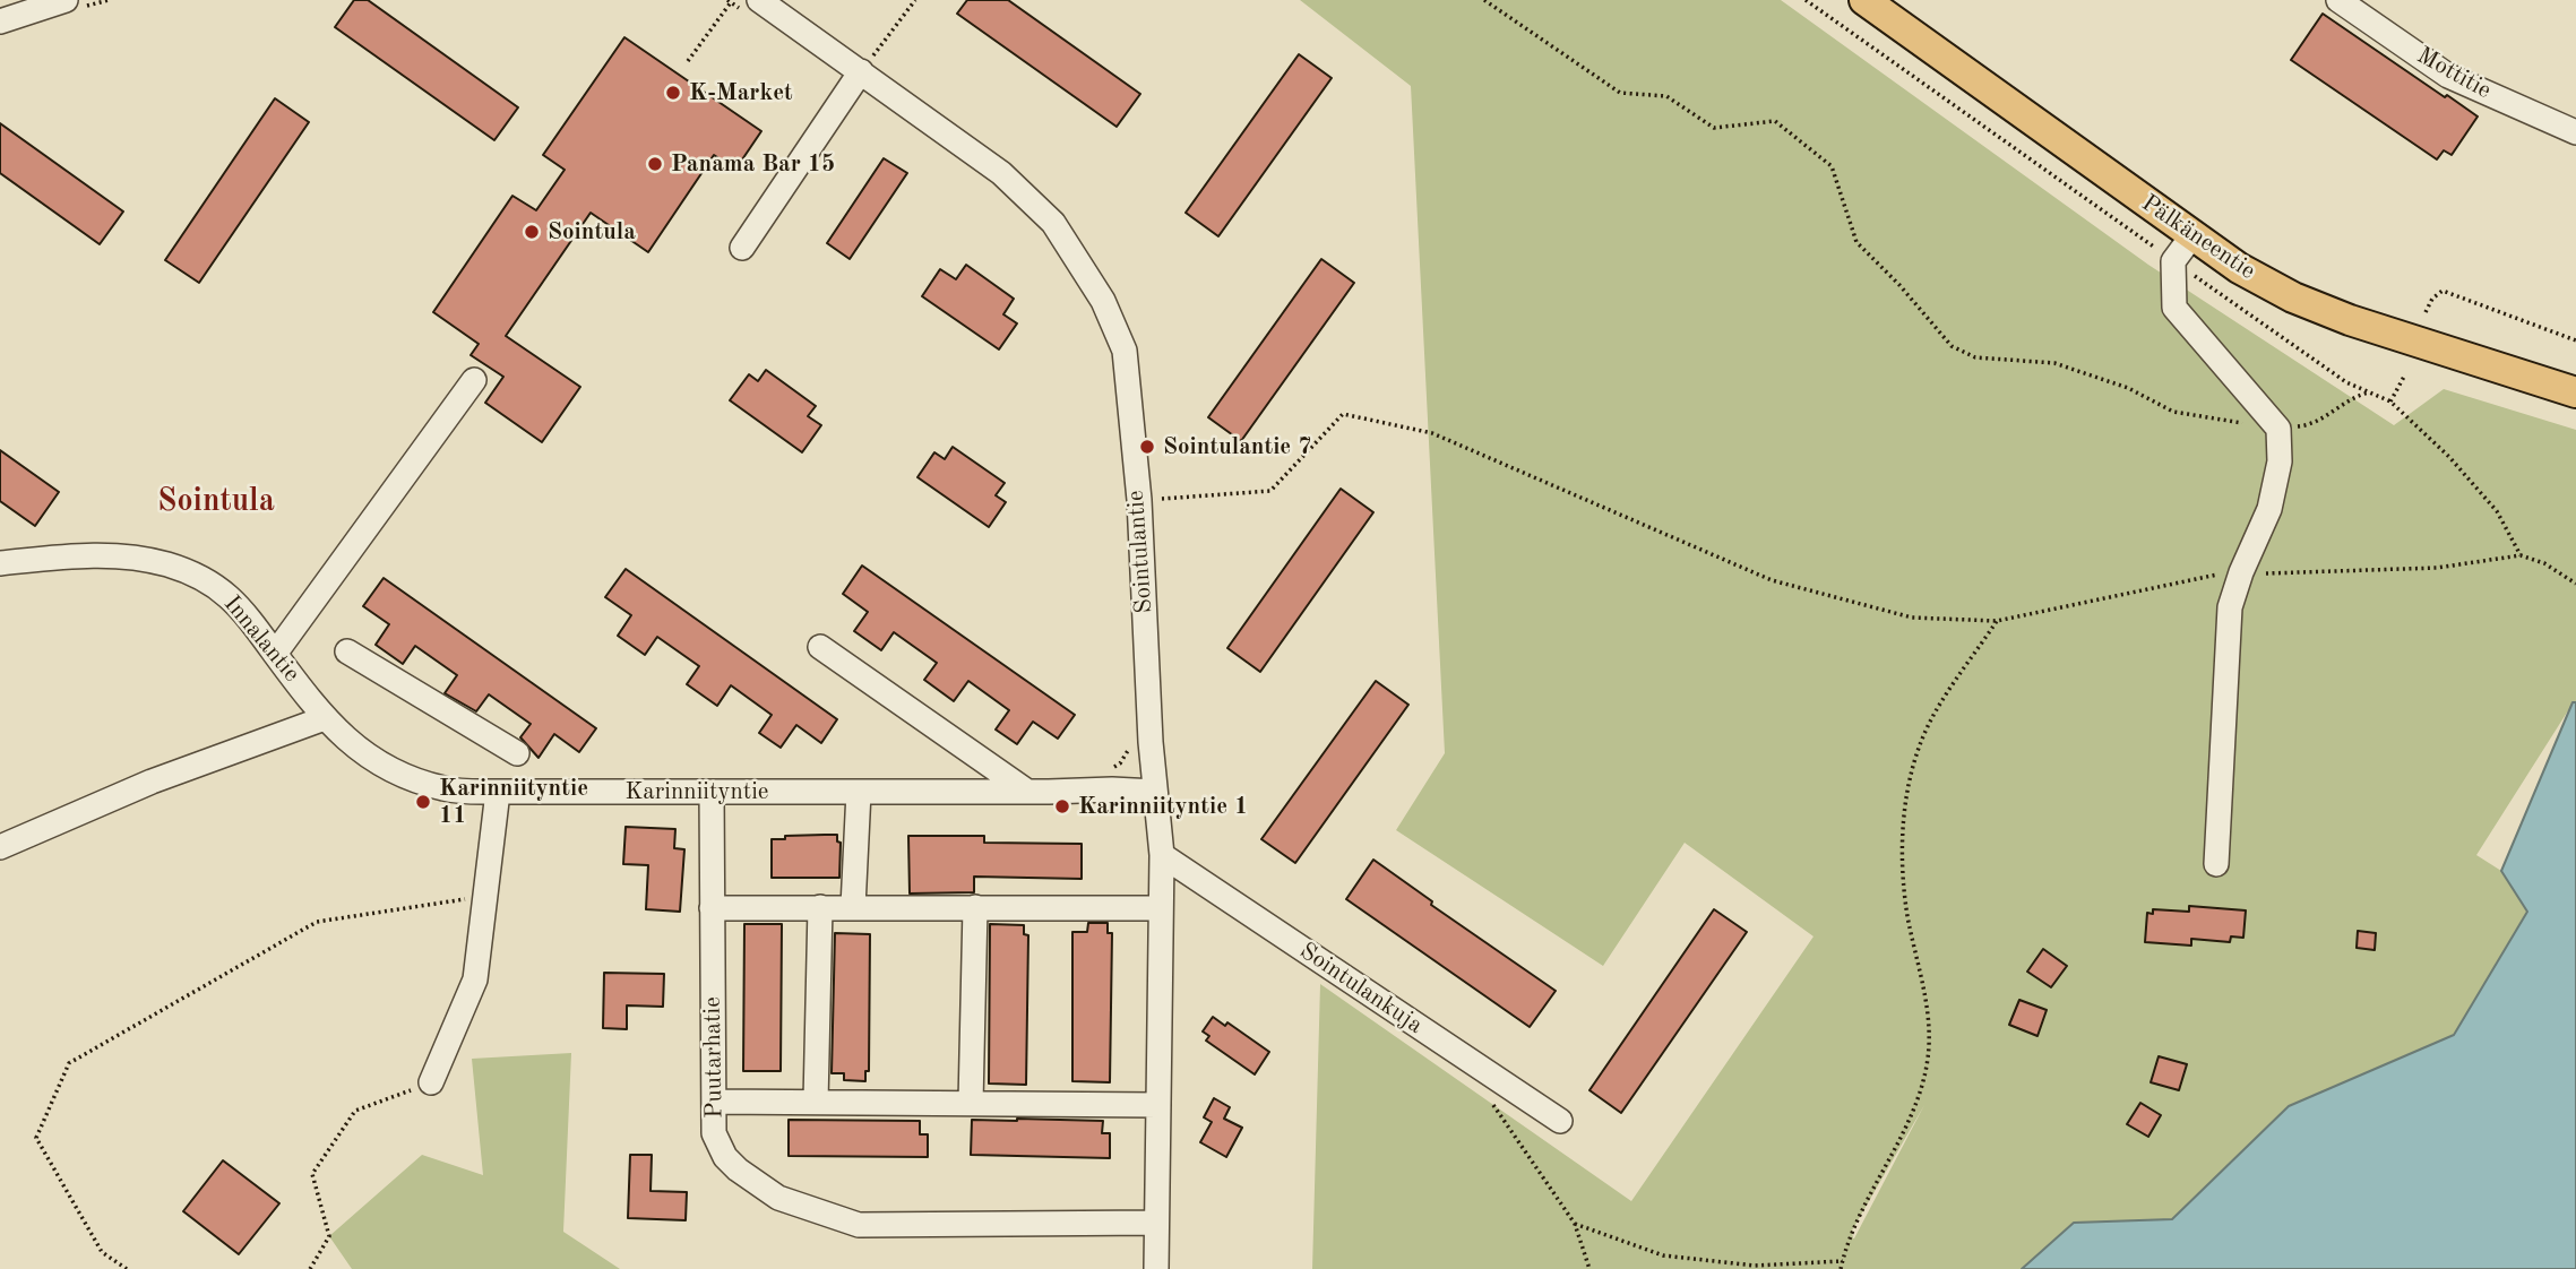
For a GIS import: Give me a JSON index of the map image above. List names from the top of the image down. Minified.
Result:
{"streets":{"main road":["Pälkäneentie"],"street":["Mottitie","Sointulantie","Innalantie","Karinniityntie","Sointulankuja","Puutarhatie"]},"crossings":[["Sointulantie","Karinniityntie"],["Sointulantie","Sointulankuja"],["Sointulantie","Puutarhatie"],["Innalantie","Karinniityntie"],["Karinniityntie","Puutarhatie"]],"districts":["Sointula"],"places":["K-Market","Panama Bar 15","Sointula","Sointulantie 7","Karinniityntie 11","Karinniityntie 1"]}
